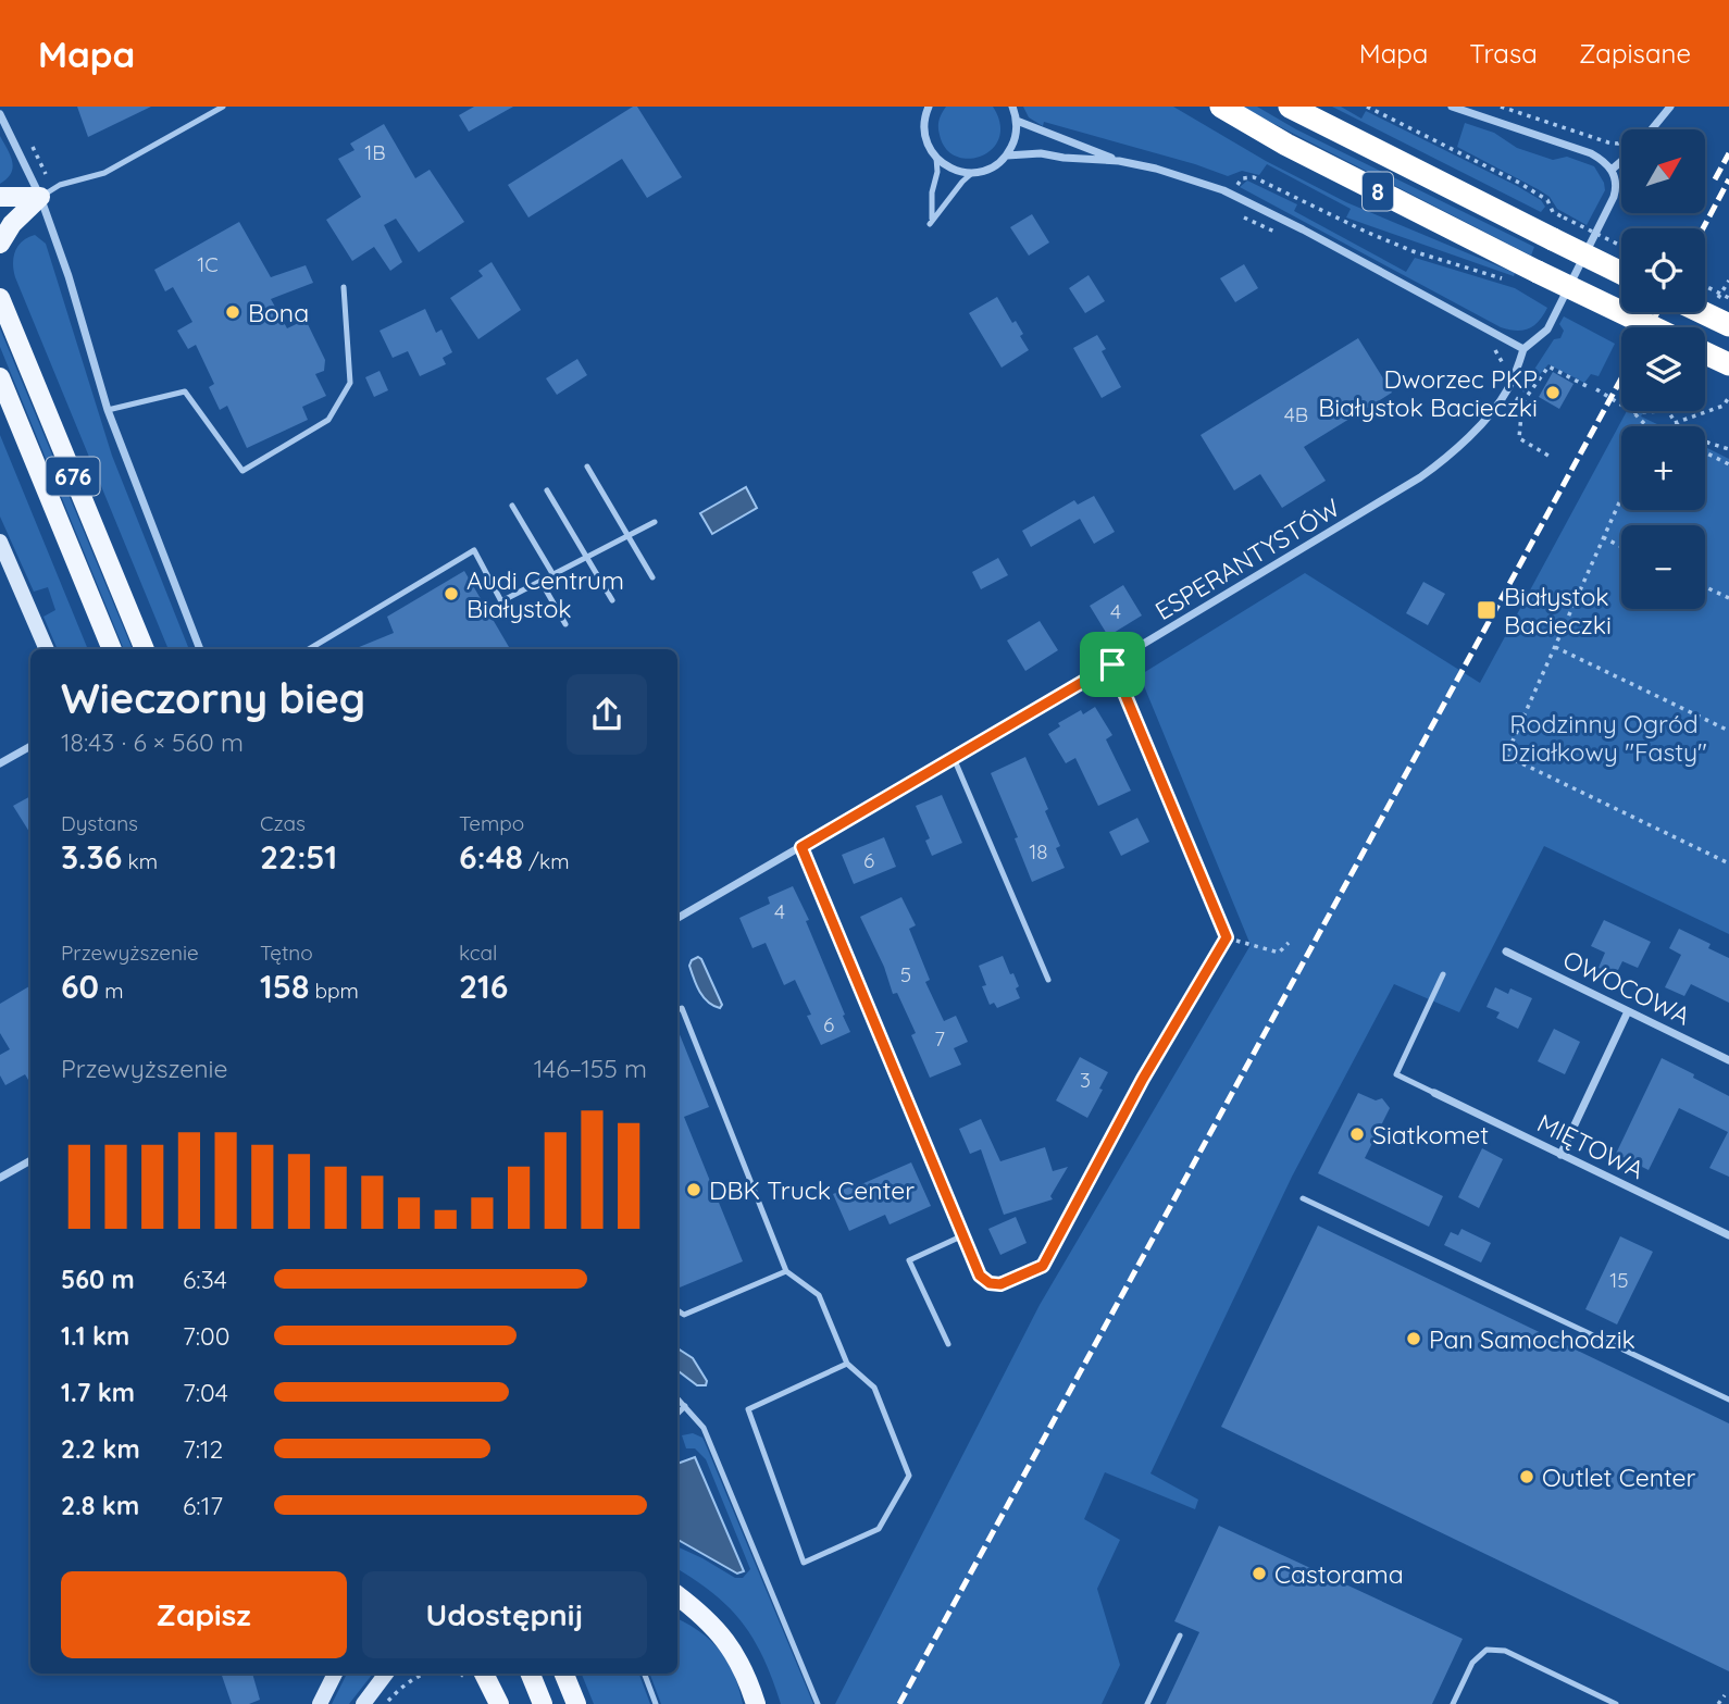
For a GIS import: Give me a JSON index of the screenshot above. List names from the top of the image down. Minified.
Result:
{"streets":{"highway":["8"],"main road":["676"],"street":["ESPERANTYSTÓW","OWOCOWA","MIĘTOWA"]},"parks":["Rodzinny Ogród Działkowy \"Fasty\""],"places":{"other":["Bona","Dworzec PKP Białystok Bacieczki","Audi Centrum Białystok","Siatkomet","DBK Truck Center","Pan Samochodzik","Outlet Center","Castorama"],"transit":["Białystok Bacieczki"]},"house_numbers":["1B","1C","4B","4","18","6","4","5","6","7","3","15"],"north":"top right","page":{"header":"Mapa","nav":["Mapa","Trasa","Zapisane"],"map_buttons":["+","−"],"heading":["Wieczorny bieg","18:43 · 6 × 560 m"],"stats":[["Dystans","3.36 km"],["Czas","22:51"],["Tempo","6:48 /km"],["Przewyższenie","60 m"],["Tętno","158 bpm"],["kcal","216"]],"chart":["Przewyższenie","146–155 m"],"list":[{"name":"560 m","note":"6:34"},{"name":"1.1 km","note":"7:00"},{"name":"1.7 km","note":"7:04"},{"name":"2.2 km","note":"7:12"},{"name":"2.8 km","note":"6:17"}],"buttons":["Zapisz","Udostępnij"]}}
